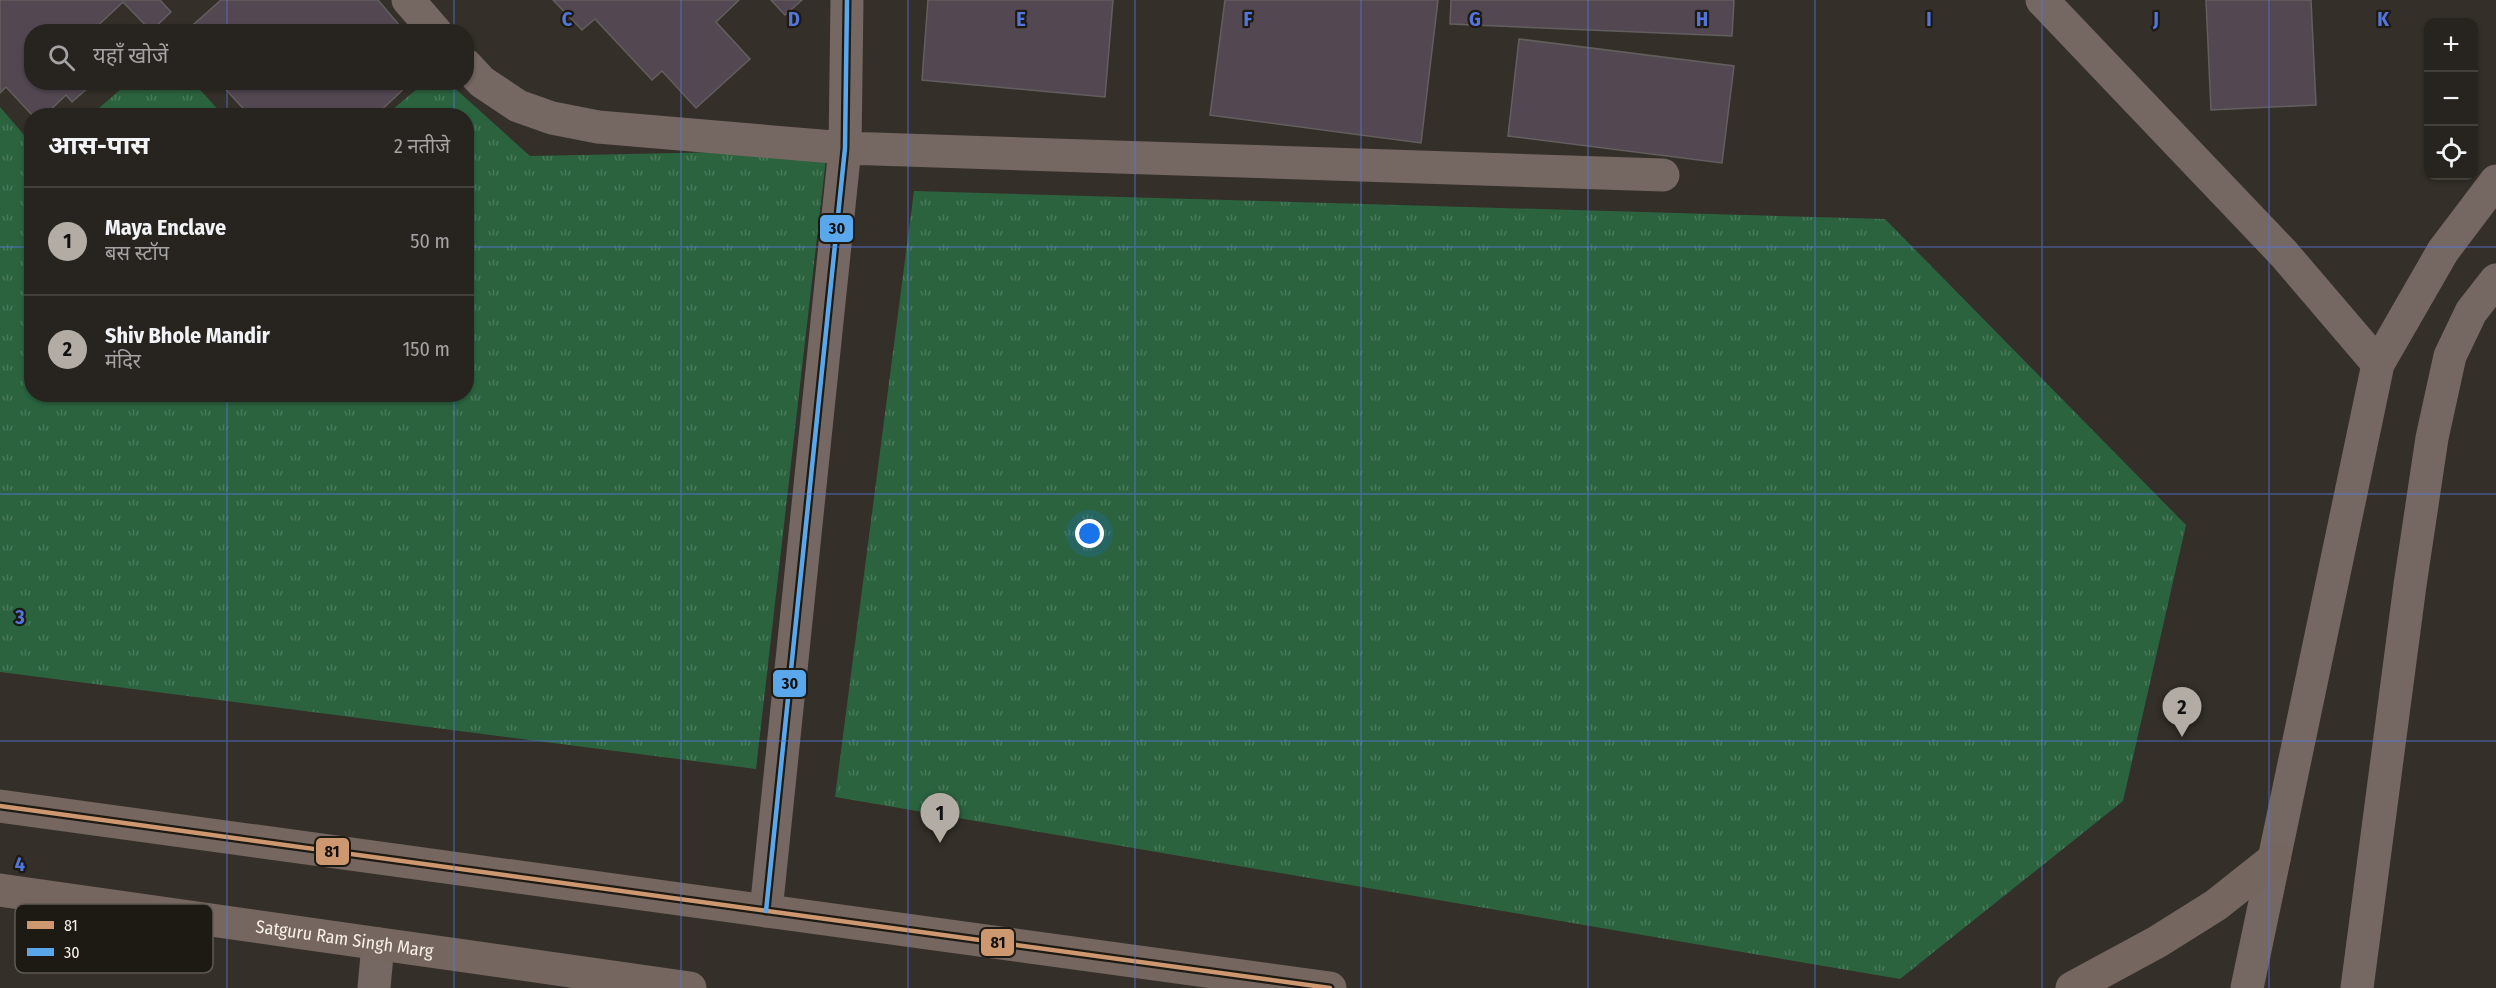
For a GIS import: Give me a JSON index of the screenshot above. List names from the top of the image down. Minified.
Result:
{"streets":{"main road":["Satguru Ram Singh Marg"]},"lines":["transit line 30","transit line 81"],"legend":["81","30"],"page":{"map_buttons":["+","−"],"search":"यहाँ खोजें","heading":["आस-पास","2 नतीजे"],"list":[{"mark":"1","name":"Maya Enclave","note":"बस स्टॉप","value":"50 m"},{"mark":"2","name":"Shiv Bhole Mandir","note":"मंदिर","value":"150 m"}],"pins":["2","1"]},"grid":{"columns":["C","D","E","F","G","H","I","J","K"],"rows":["3","4"]}}
